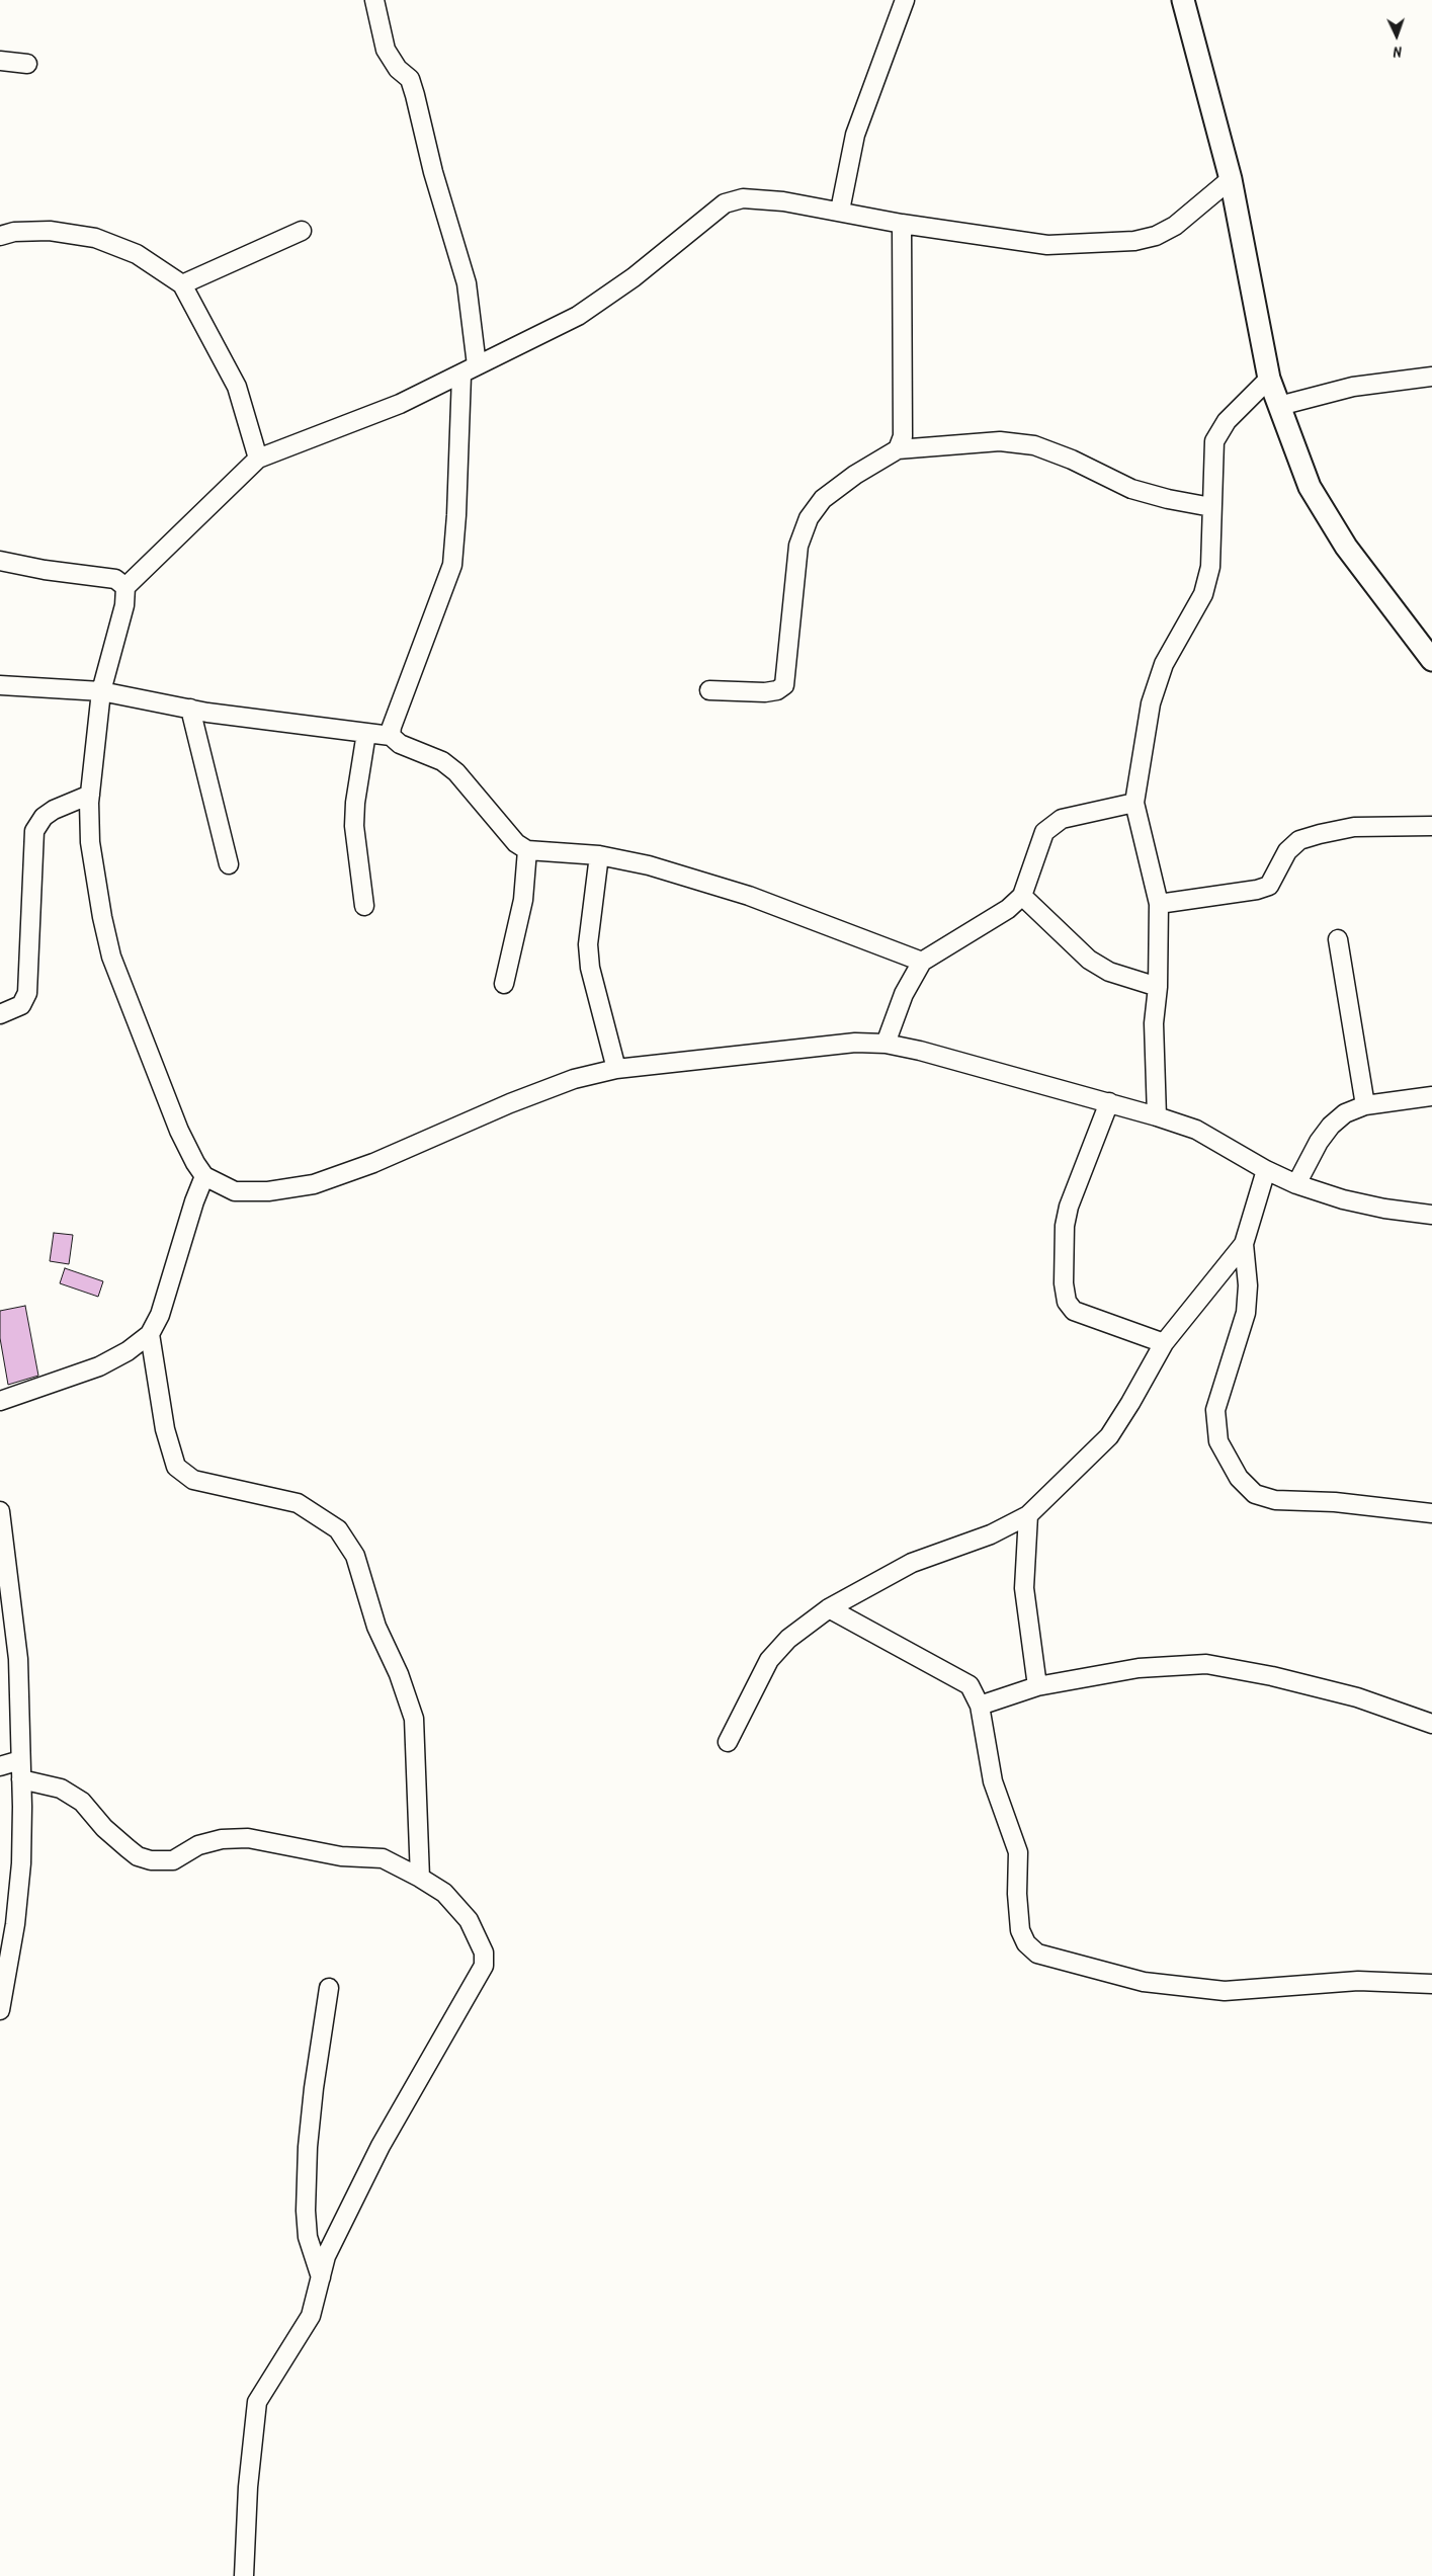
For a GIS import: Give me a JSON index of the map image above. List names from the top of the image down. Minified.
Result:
{"north":"bottom"}
